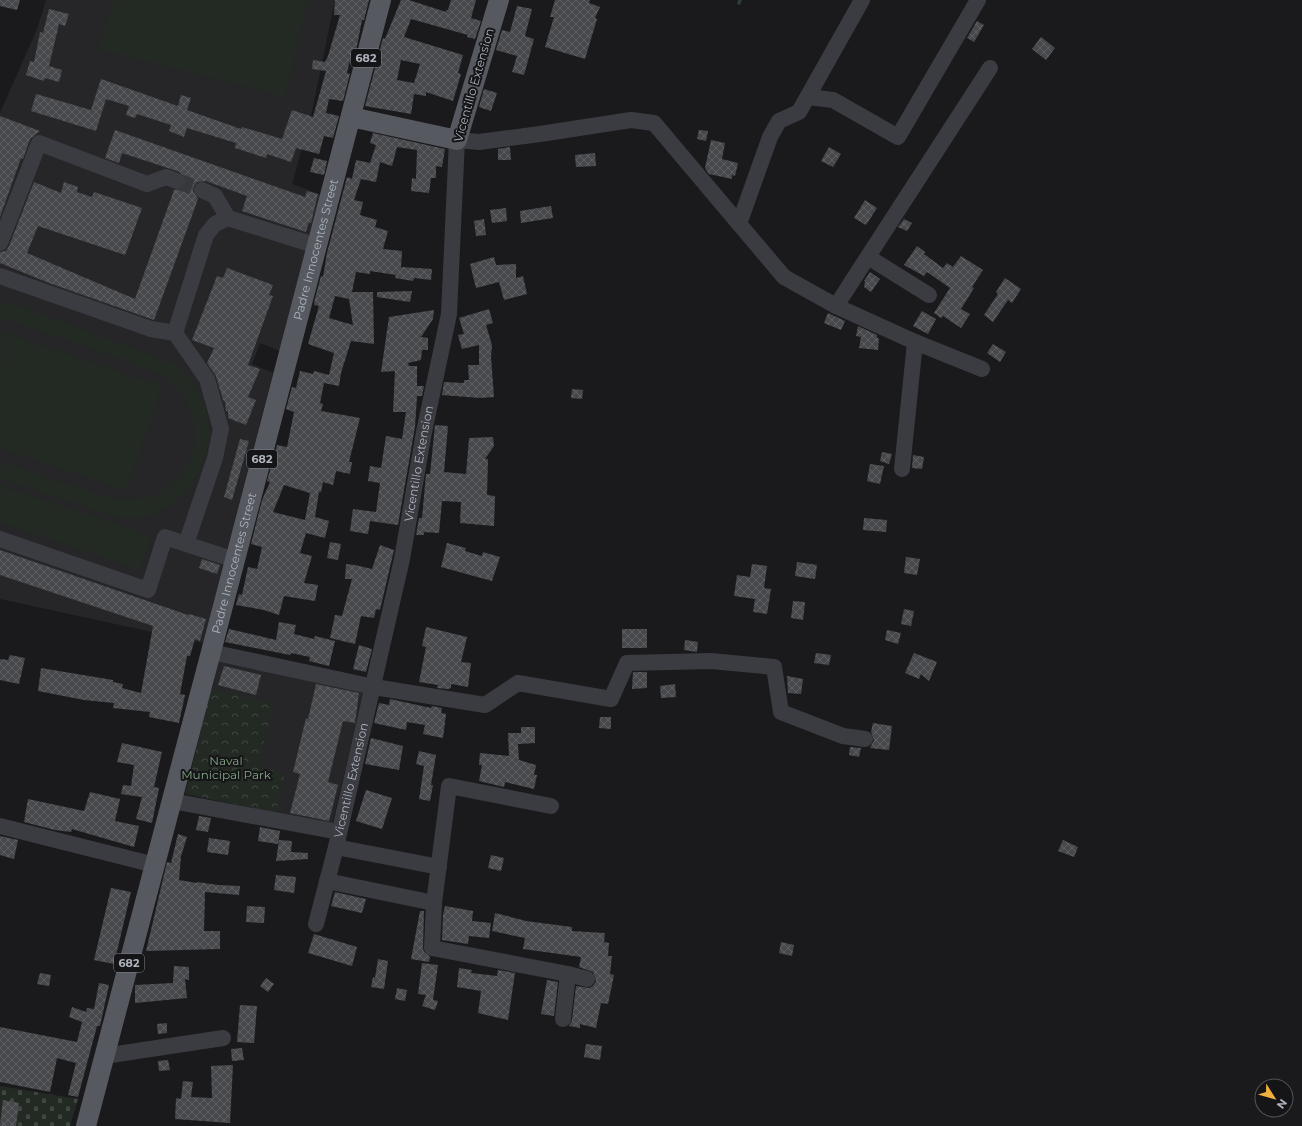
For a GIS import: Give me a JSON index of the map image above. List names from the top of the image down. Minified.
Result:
{"streets":{"main road":["682","Vicentillo Extension","Padre Innocentes Street"]},"parks":["Naval Municipal Park"],"north":"bottom right"}
